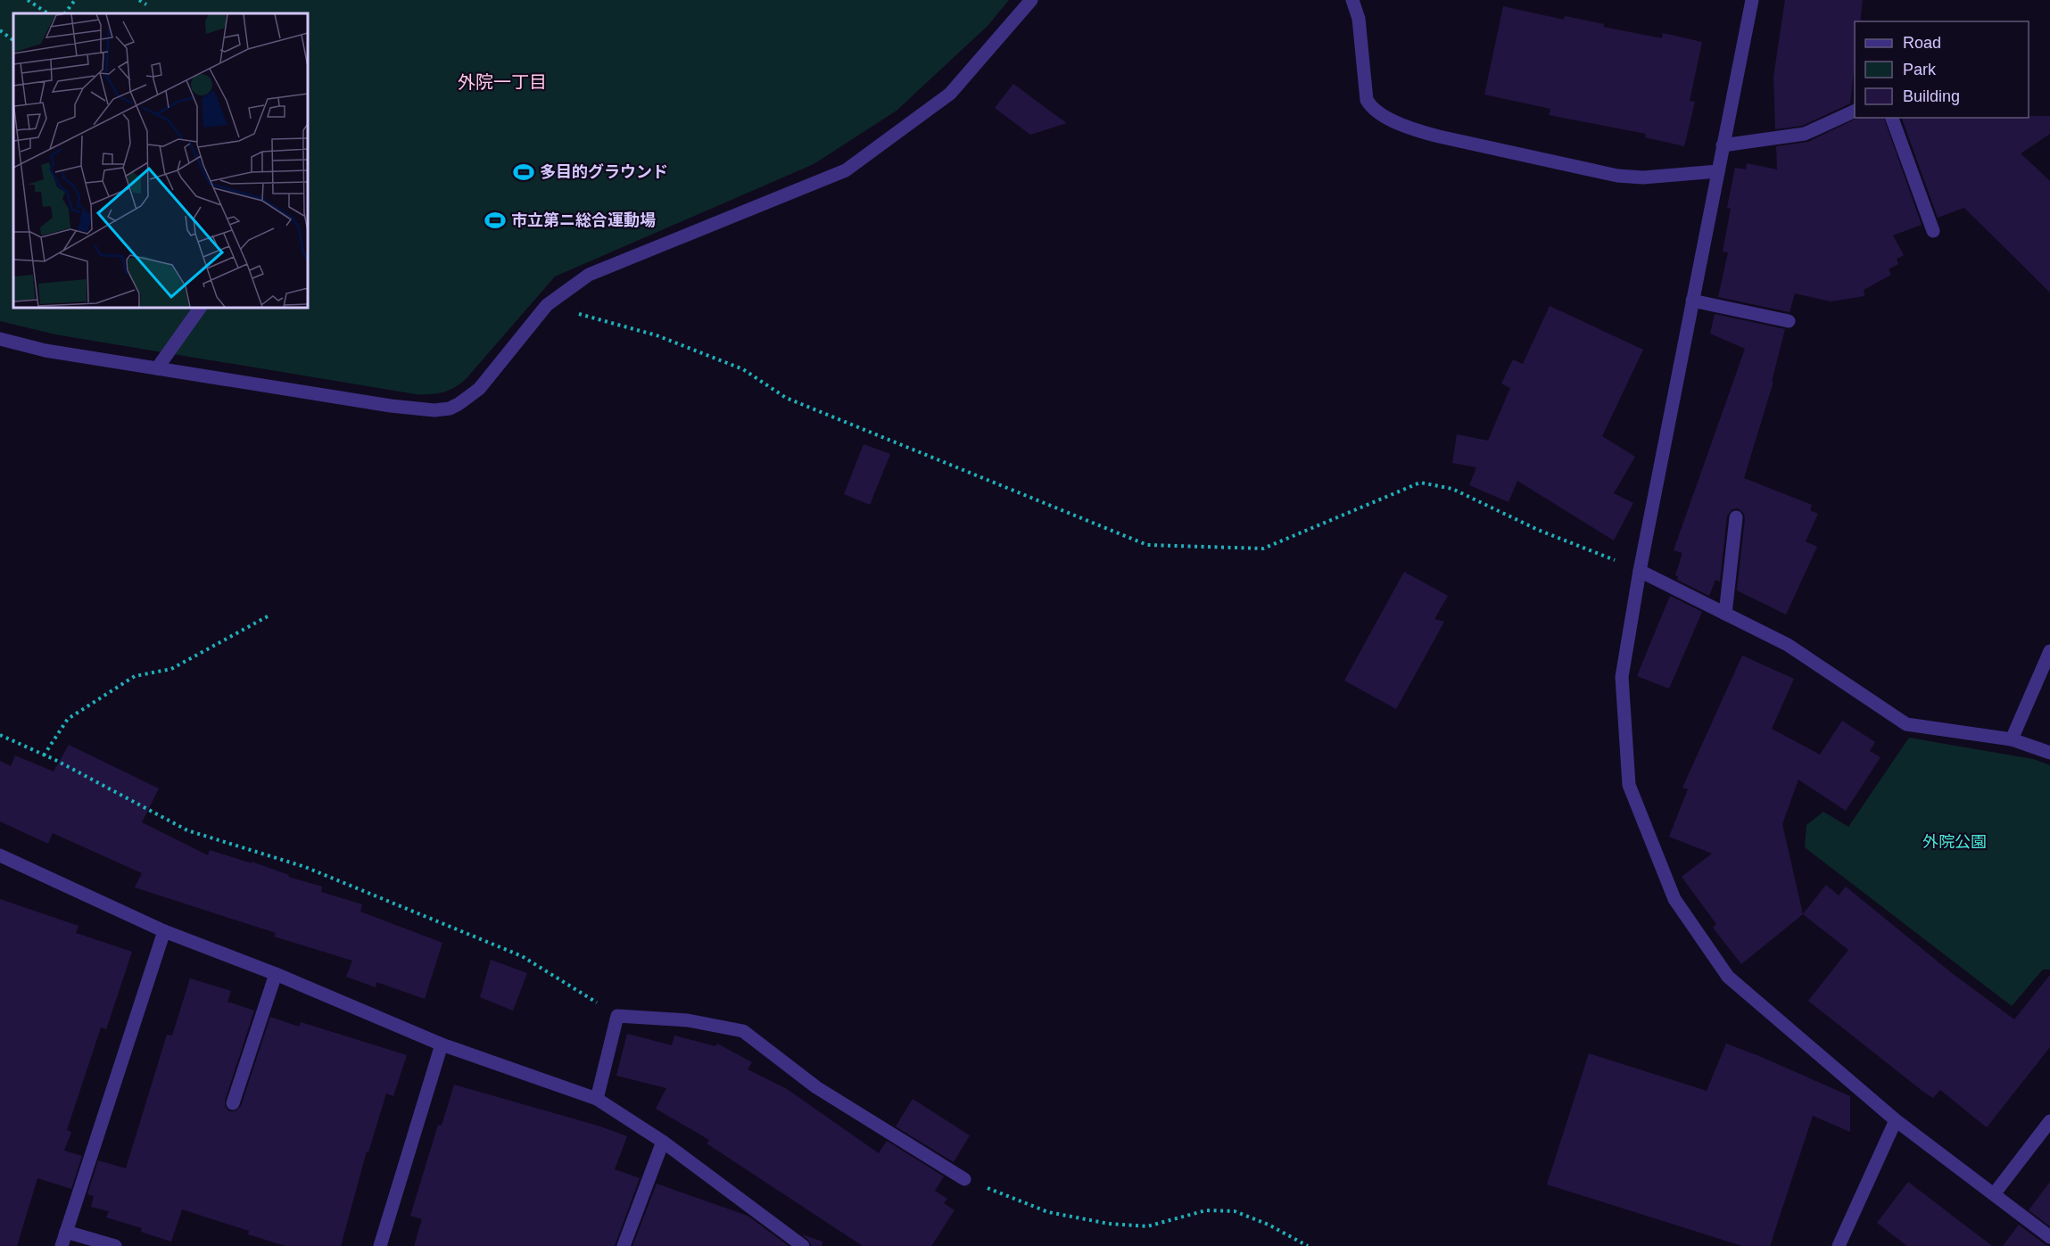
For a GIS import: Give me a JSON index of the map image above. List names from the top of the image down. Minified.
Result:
{"districts":["外院一丁目"],"parks":["外院公園"],"places":{"sports":["多目的グラウンド","市立第ニ総合運動場"]},"legend":["Road","Park","Building"]}
